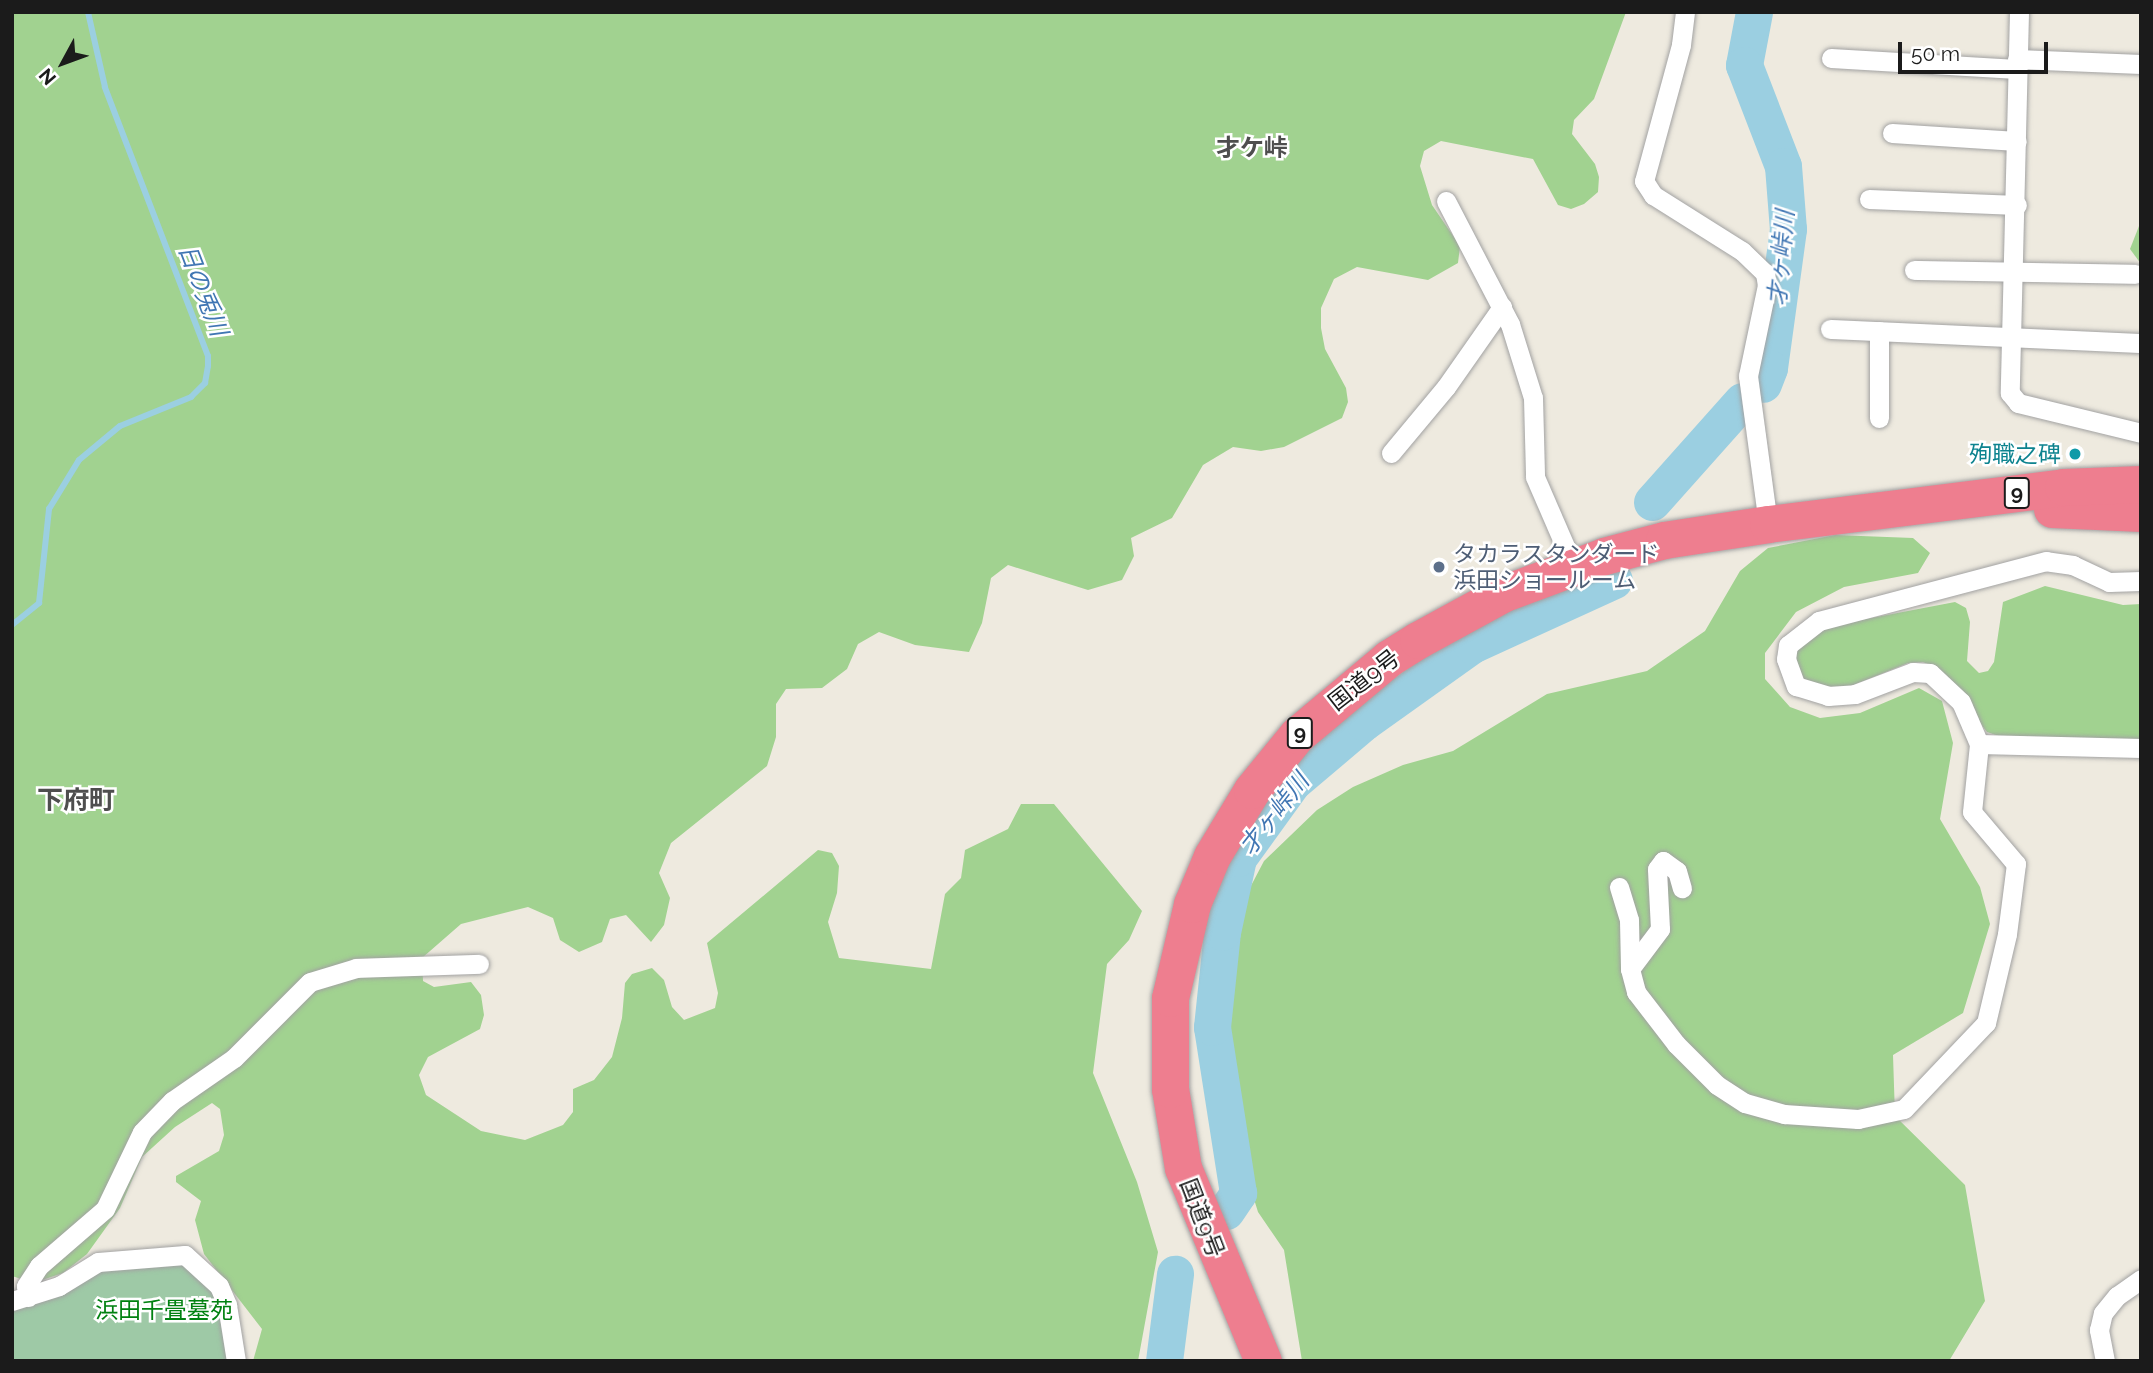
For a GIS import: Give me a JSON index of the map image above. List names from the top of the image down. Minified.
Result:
{"streets":{"highway":["9","国道9号"]},"districts":["才ケ峠","下府町"],"water":["才ヶ峠川","日の兎川"],"parks":["浜田千畳墓苑"],"places":["殉職之碑","タカラスタンダード 浜田ショールーム"],"scale_bar":"50 m","north":"bottom left"}
